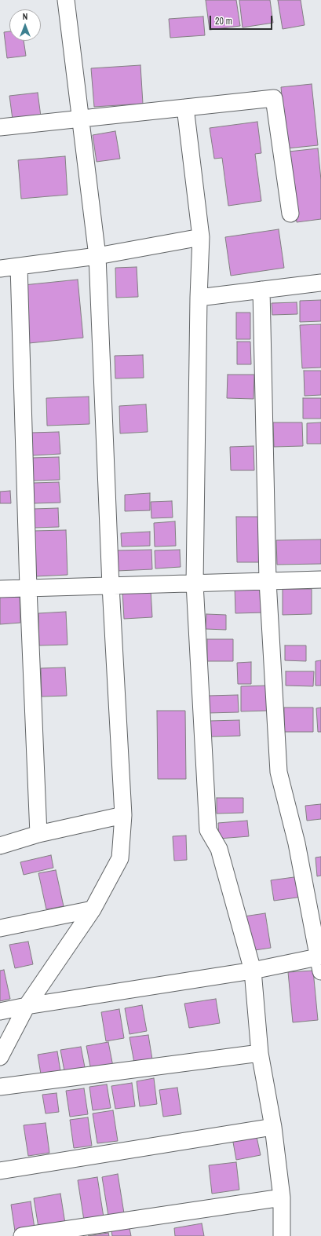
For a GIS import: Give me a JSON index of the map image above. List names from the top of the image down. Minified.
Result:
{"scale_bar":"20 m","north":"top"}
